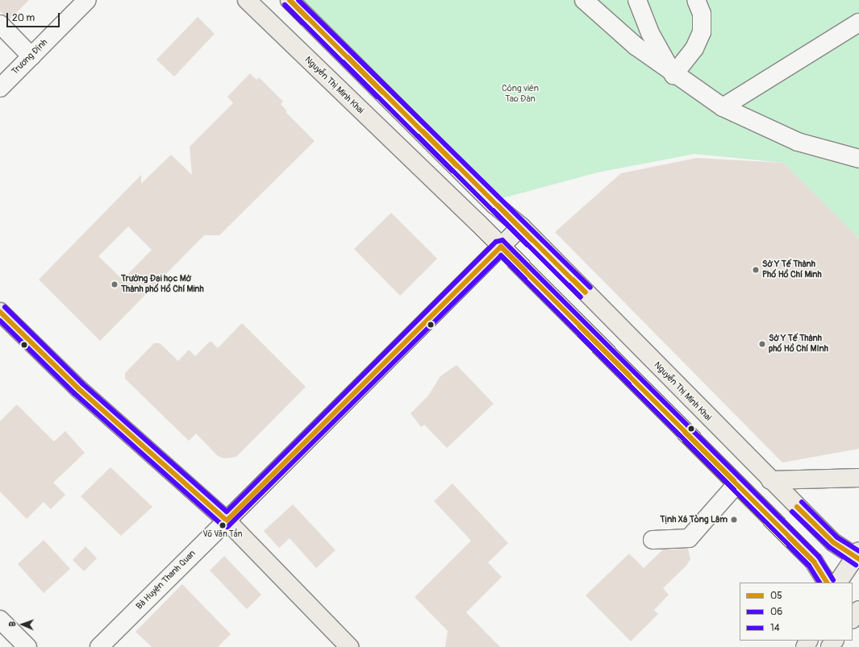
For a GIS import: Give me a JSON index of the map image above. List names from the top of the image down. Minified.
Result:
{"streets":{"main road":["Nguyễn Thị Minh Khai","Bà Huyện Thanh Quan"],"street":["Trương Định"]},"crossings":[["Nguyễn Thị Minh Khai","Bà Huyện Thanh Quan"]],"parks":["Công viên Tao Đàn"],"places":["Sở Y Tế Thành Phố Hồ Chí Minh","Trường Đại học Mở Thành phố Hồ Chí Minh","Sở Y Tế Thành phố Hồ Chí MInh","Tịnh Xá Tòng Lâm","Võ Văn Tần"],"lines":["transit line 05","transit line 14","transit line 06"],"legend":["05","06","14"],"scale_bar":"20 m","north":"left"}
